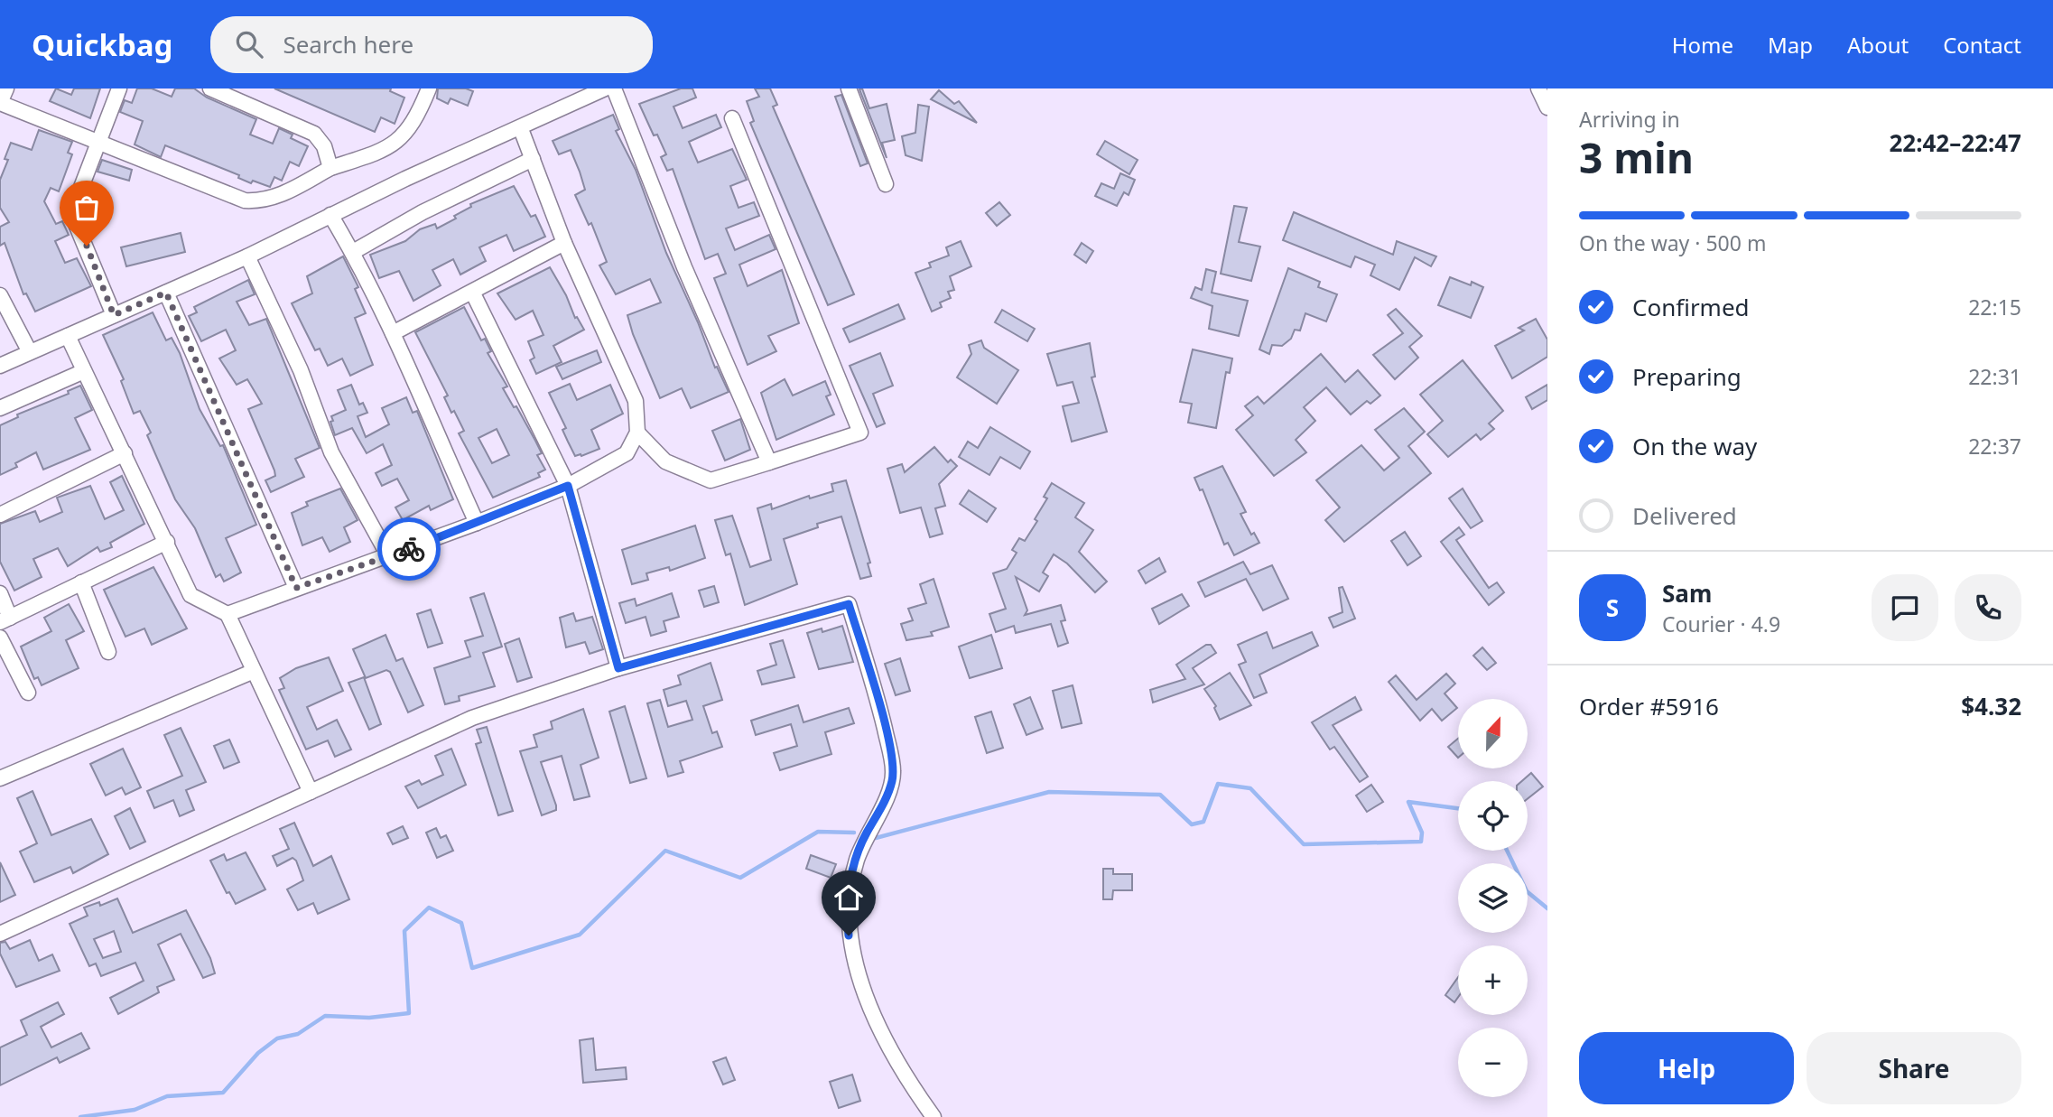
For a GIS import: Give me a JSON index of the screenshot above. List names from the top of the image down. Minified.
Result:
{"north":"top","page":{"header":"Quickbag","search":"Search here","nav":["Home","Map","About","Contact"],"heading":["3 min","Arriving in","22:42–22:47"],"panel":["Sam","Courier · 4.9","Order #5916","$4.32"],"bar":"On the way · 500 m","list":[["Confirmed","22:15"],["Preparing","22:31"],["On the way","22:37"],"Delivered"],"round":"S","map_buttons":["+","−"],"buttons":["Help","Share"]}}
